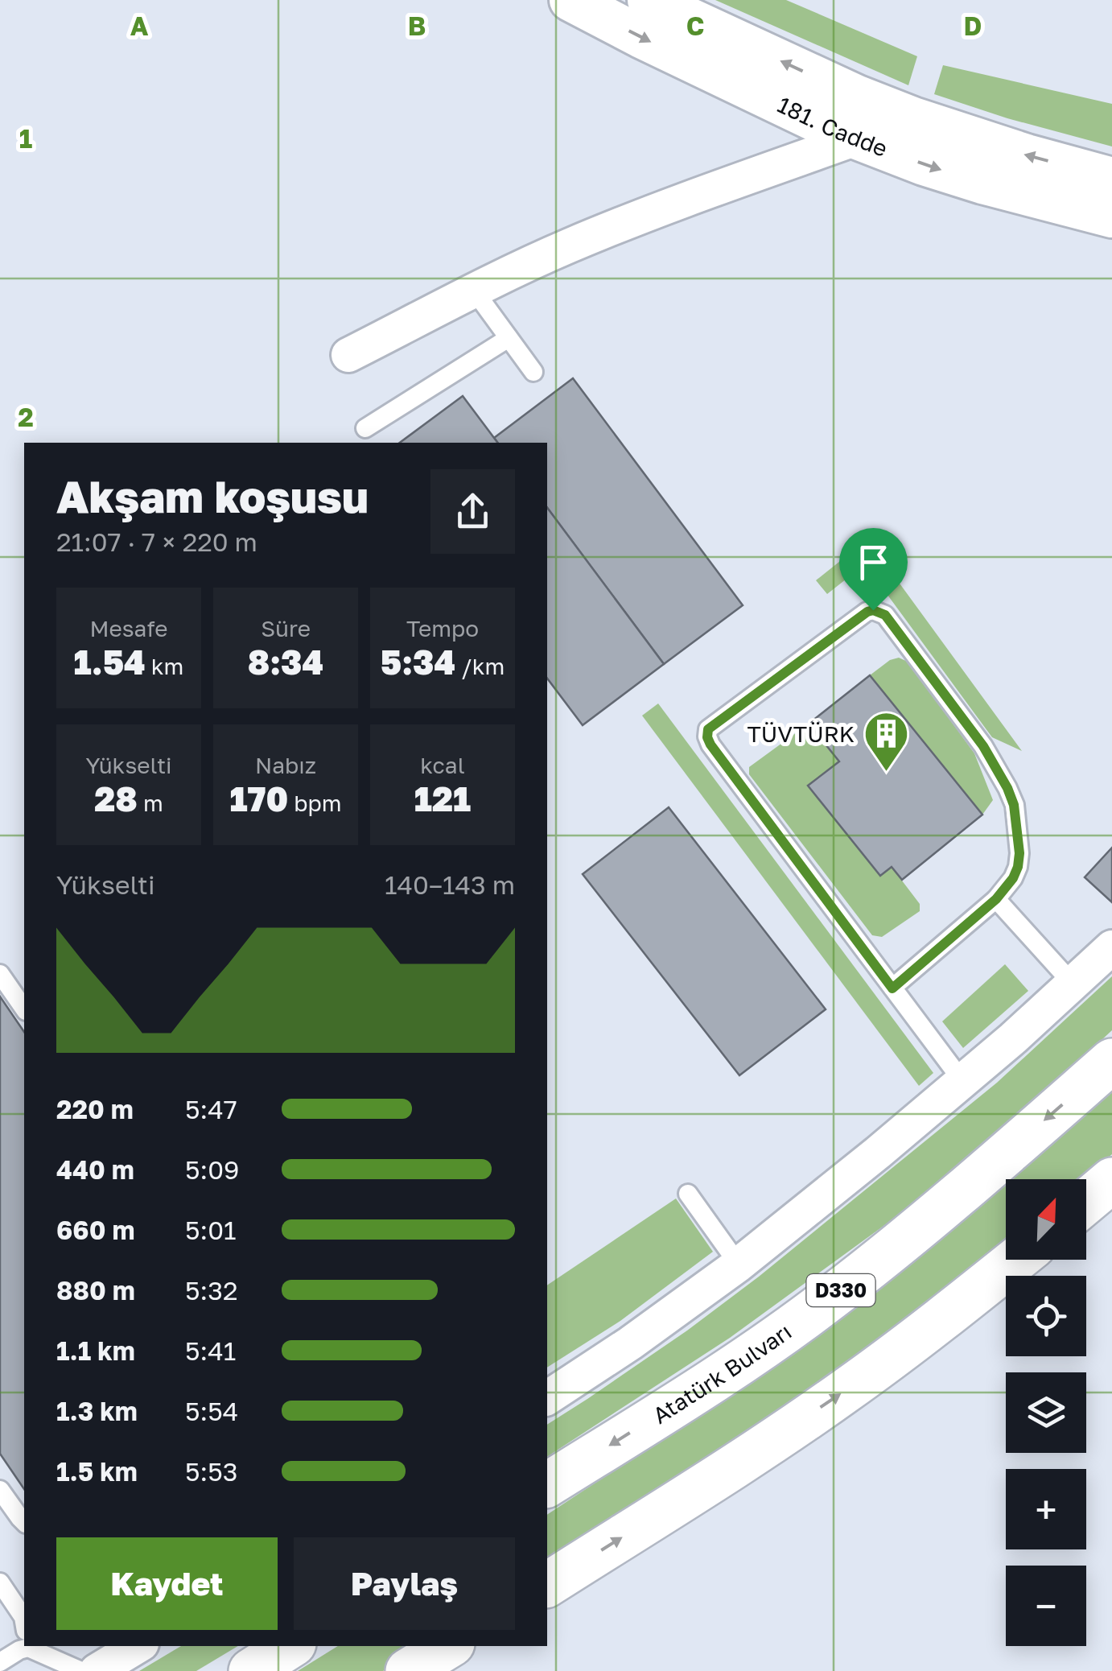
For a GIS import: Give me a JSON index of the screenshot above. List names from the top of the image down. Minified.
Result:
{"streets":{"highway":["D330","Atatürk Bulvarı"],"street":["181. Cadde"]},"places":{"building":["TÜVTÜRK"]},"north":"top right","page":{"heading":["Akşam koşusu","21:07 · 7 × 220 m"],"stats":[["Mesafe","1.54 km"],["Süre","8:34"],["Tempo","5:34 /km"],["Yükselti","28 m"],["Nabız","170 bpm"],["kcal","121"]],"chart":["Yükselti","140–143 m"],"list":[{"name":"220 m","note":"5:47"},{"name":"440 m","note":"5:09"},{"name":"660 m","note":"5:01"},{"name":"880 m","note":"5:32"},{"name":"1.1 km","note":"5:41"},{"name":"1.3 km","note":"5:54"},{"name":"1.5 km","note":"5:53"}],"map_buttons":["+","−"],"buttons":["Kaydet","Paylaş"]},"grid":{"columns":["A","B","C","D"],"rows":["1","2"]}}
